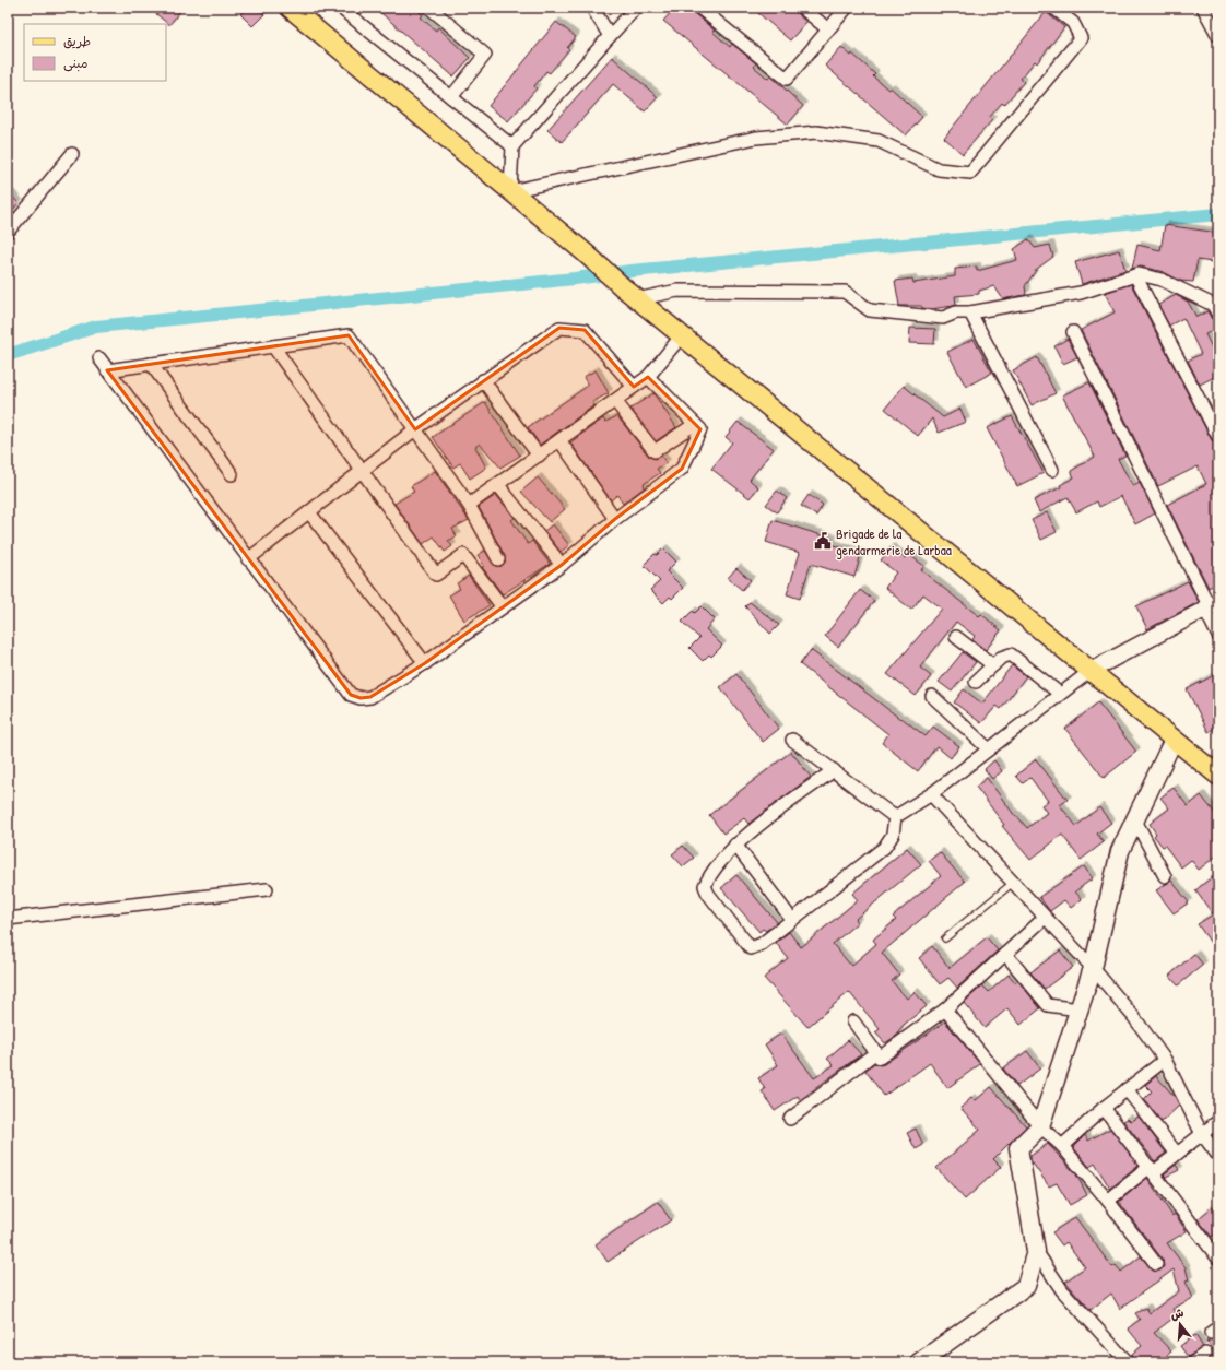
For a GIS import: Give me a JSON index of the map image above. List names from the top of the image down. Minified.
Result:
{"places":{"public building":["Brigade de la gendarmerie de Larbaa"]},"legend":["طريق","مبنى"],"north":"top"}
